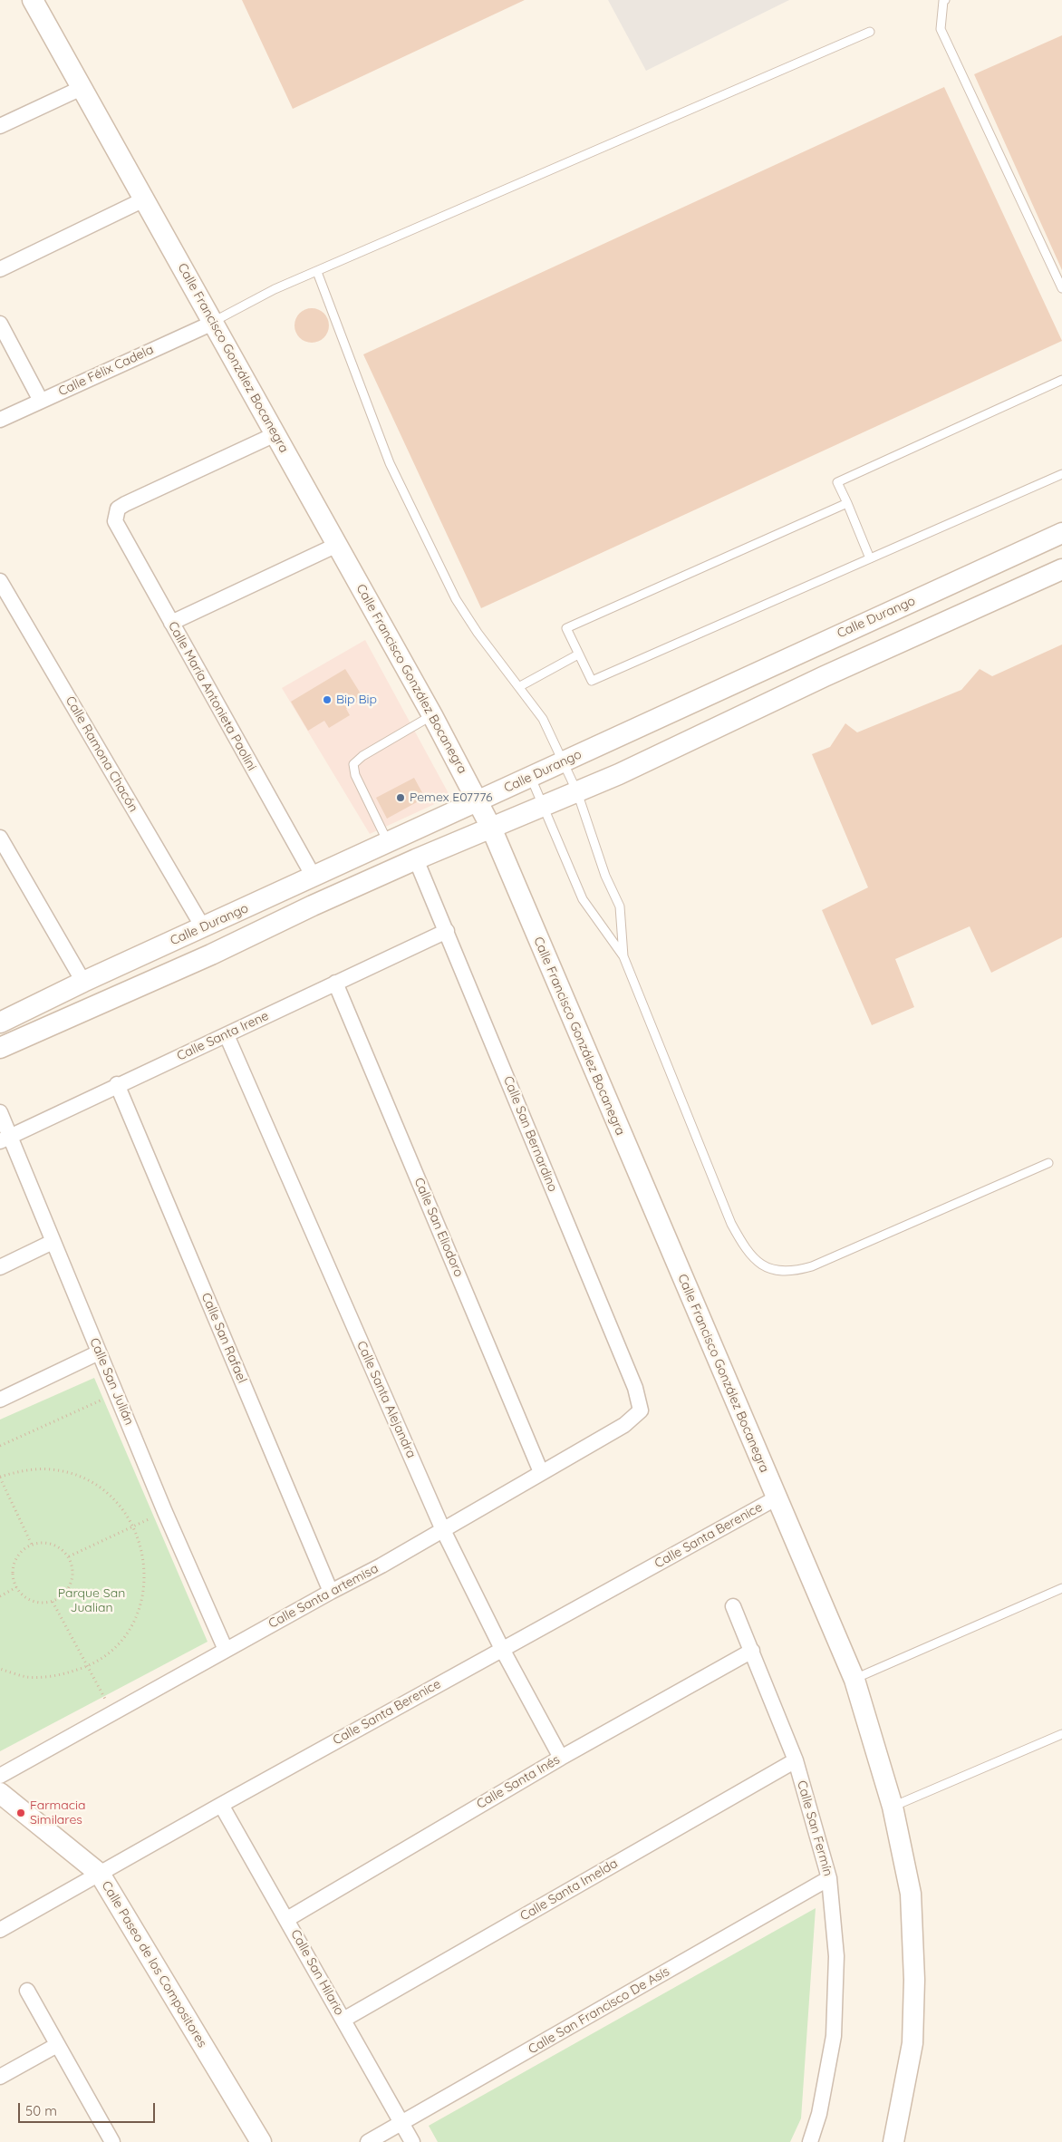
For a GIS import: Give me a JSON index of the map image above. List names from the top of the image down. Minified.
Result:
{"streets":{"street":["Calle Francisco González Bocanegra","Calle Félix Cadela","Calle Durango","Calle María Antonieta Paolini","Calle Ramona Chacón","Calle Santa Irene","Calle San Bernardino","Calle San Eliodoro","Calle San Rafael","Calle San Julián","Calle Santa Alejandra","Calle Santa Berenice","Calle Santa artemisa","Calle Santa Inés","Calle San Fermín","Calle Santa Imelda","Calle Paseo de los Compositores","Calle San Hilario","Calle San Francisco De Asís"]},"crossings":[["Calle Francisco González Bocanegra","Calle Félix Cadela"],["Calle Francisco González Bocanegra","Calle Durango"],["Calle Francisco González Bocanegra","Calle María Antonieta Paolini"],["Calle Francisco González Bocanegra","Calle Santa Berenice"],["Calle Durango","Calle María Antonieta Paolini"],["Calle Durango","Calle Ramona Chacón"],["Calle Santa Irene","Calle San Bernardino"],["Calle Santa Irene","Calle San Eliodoro"],["Calle Santa Irene","Calle San Rafael"],["Calle Santa Irene","Calle San Julián"],["Calle Santa Irene","Calle Santa Alejandra"],["Calle San Bernardino","Calle Santa artemisa"],["Calle San Eliodoro","Calle Santa artemisa"],["Calle San Rafael","Calle Santa artemisa"],["Calle San Julián","Calle Santa artemisa"],["Calle Santa Alejandra","Calle Santa Berenice"],["Calle Santa Alejandra","Calle Santa artemisa"],["Calle Santa Alejandra","Calle Santa Inés"],["Calle Santa Berenice","Calle Paseo de los Compositores"],["Calle Santa Berenice","Calle San Hilario"],["Calle Santa Inés","Calle San Fermín"],["Calle Santa Inés","Calle San Hilario"],["Calle San Fermín","Calle Santa Imelda"],["Calle San Fermín","Calle San Francisco De Asís"],["Calle Santa Imelda","Calle San Hilario"],["Calle San Hilario","Calle San Francisco De Asís"]],"parks":["Parque San Jualian"],"places":["Bip Bip","Pemex E07776","Farmacia Similares"],"scale_bar":"50 m"}
